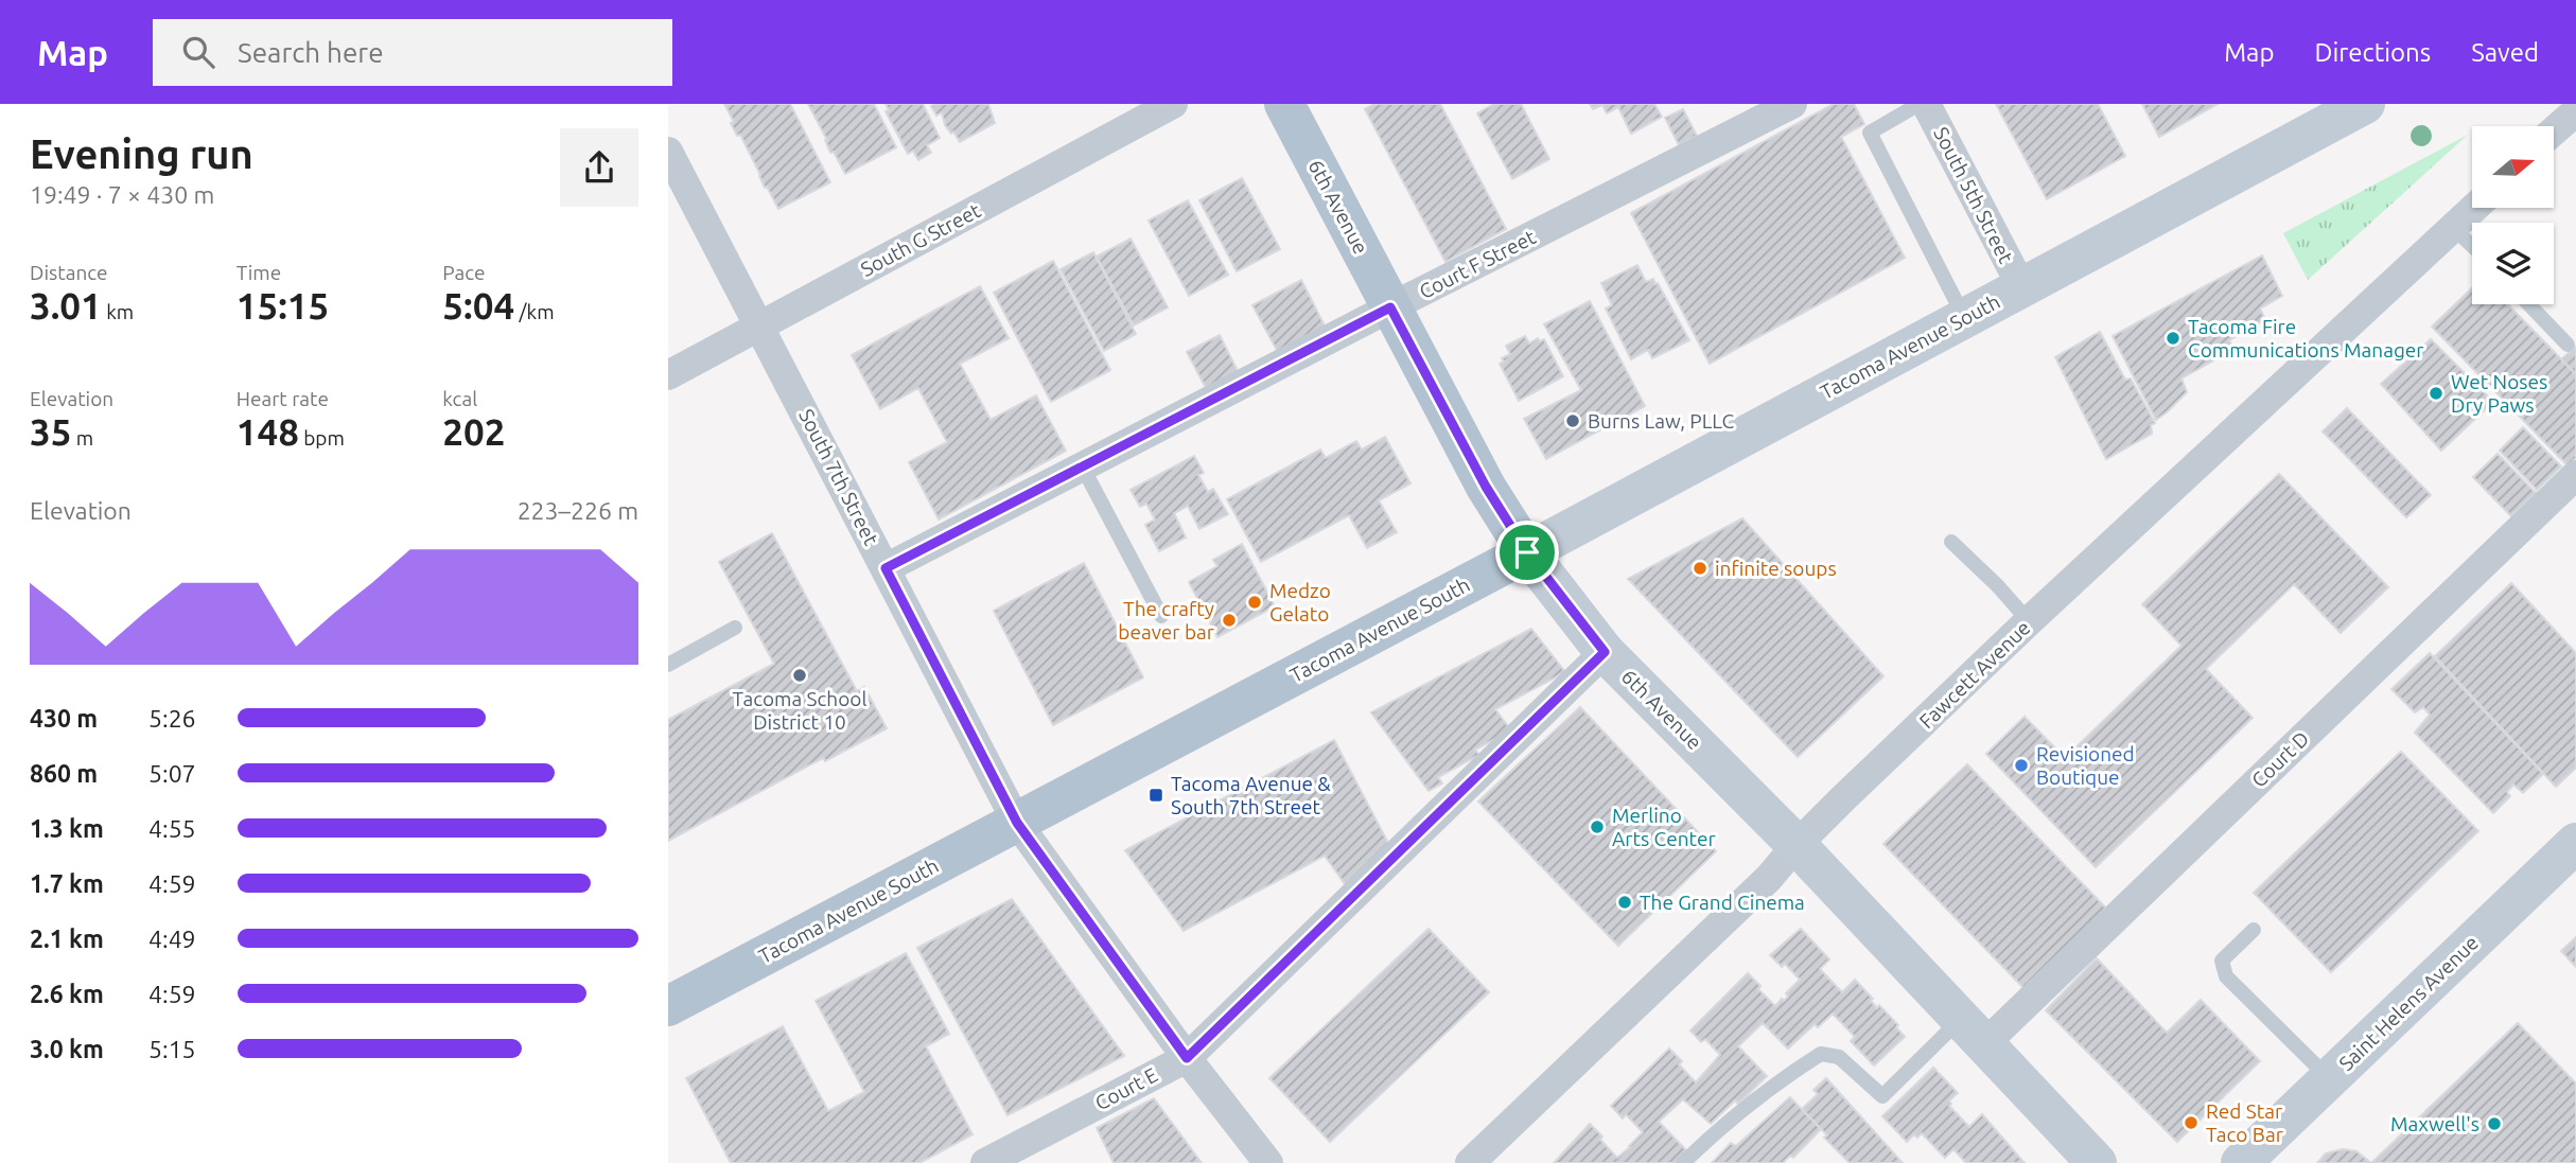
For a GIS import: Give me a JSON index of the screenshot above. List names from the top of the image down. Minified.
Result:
{"streets":{"main road":["6th Avenue","Tacoma Avenue South"],"street":["South 5th Street","South G Street","Court F Street","South 7th Street","Fawcett Avenue","Court D","Saint Helens Avenue","Court E"]},"crossings":[["South 5th Street","Tacoma Avenue South"],["6th Avenue","Court F Street"],["6th Avenue","Tacoma Avenue South"],["6th Avenue","Fawcett Avenue"],["6th Avenue","Court D"],["6th Avenue","Court E"],["South G Street","South 7th Street"],["Court F Street","South 7th Street"],["Tacoma Avenue South","South 7th Street"],["South 7th Street","Court E"]],"places":{"other":["Tacoma Fire Communications Manager","Wet Noses Dry Paws","Burns Law, PLLC","infinite soups","Medzo Gelato","The crafty beaver bar","Tacoma School District 10","Revisioned Boutique","Merlino Arts Center","The Grand Cinema","Red Star Taco Bar","Maxwell's"],"transit":["Tacoma Avenue & South 7th Street"]},"north":"right","page":{"header":"Map","search":"Search here","nav":["Map","Directions","Saved"],"heading":["Evening run","19:49 · 7 × 430 m"],"stats":[["Distance","3.01 km"],["Time","15:15"],["Pace","5:04 /km"],["Elevation","35 m"],["Heart rate","148 bpm"],["kcal","202"]],"chart":["Elevation","223–226 m"],"list":[{"name":"430 m","note":"5:26"},{"name":"860 m","note":"5:07"},{"name":"1.3 km","note":"4:55"},{"name":"1.7 km","note":"4:59"},{"name":"2.1 km","note":"4:49"},{"name":"2.6 km","note":"4:59"},{"name":"3.0 km","note":"5:15"}]}}
